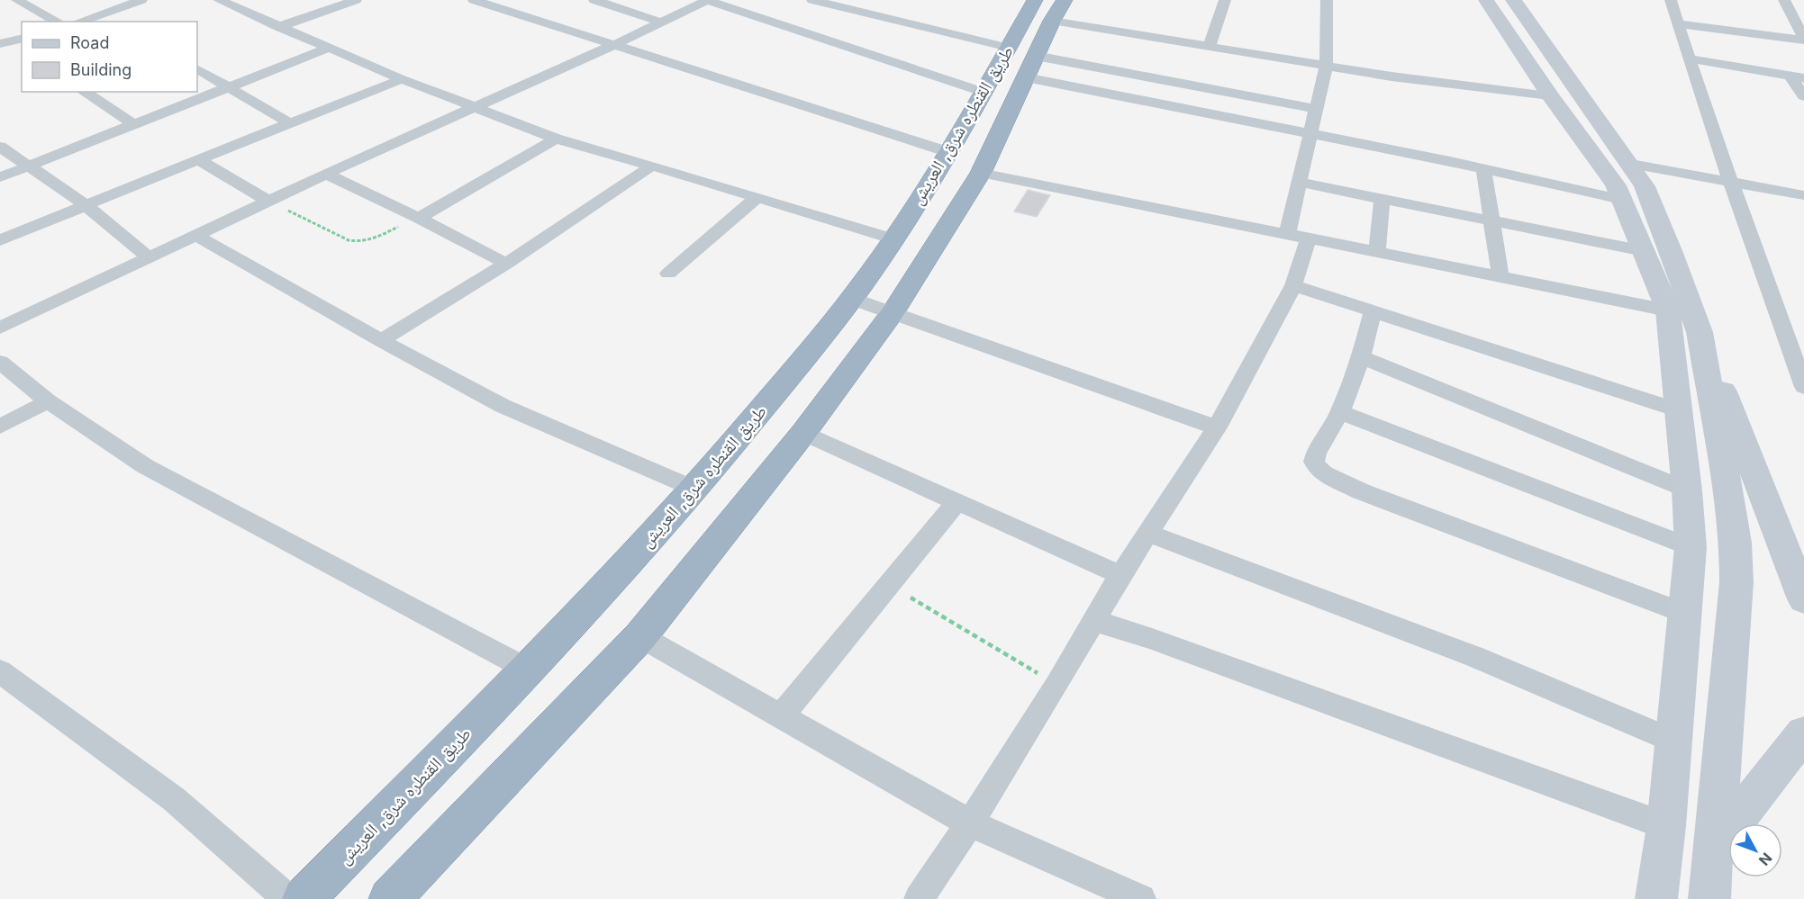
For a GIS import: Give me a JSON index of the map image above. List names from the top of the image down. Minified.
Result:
{"streets":{"highway":["طريق القنطره شرق, العريش"]},"legend":["Road","Building"],"north":"bottom right"}
